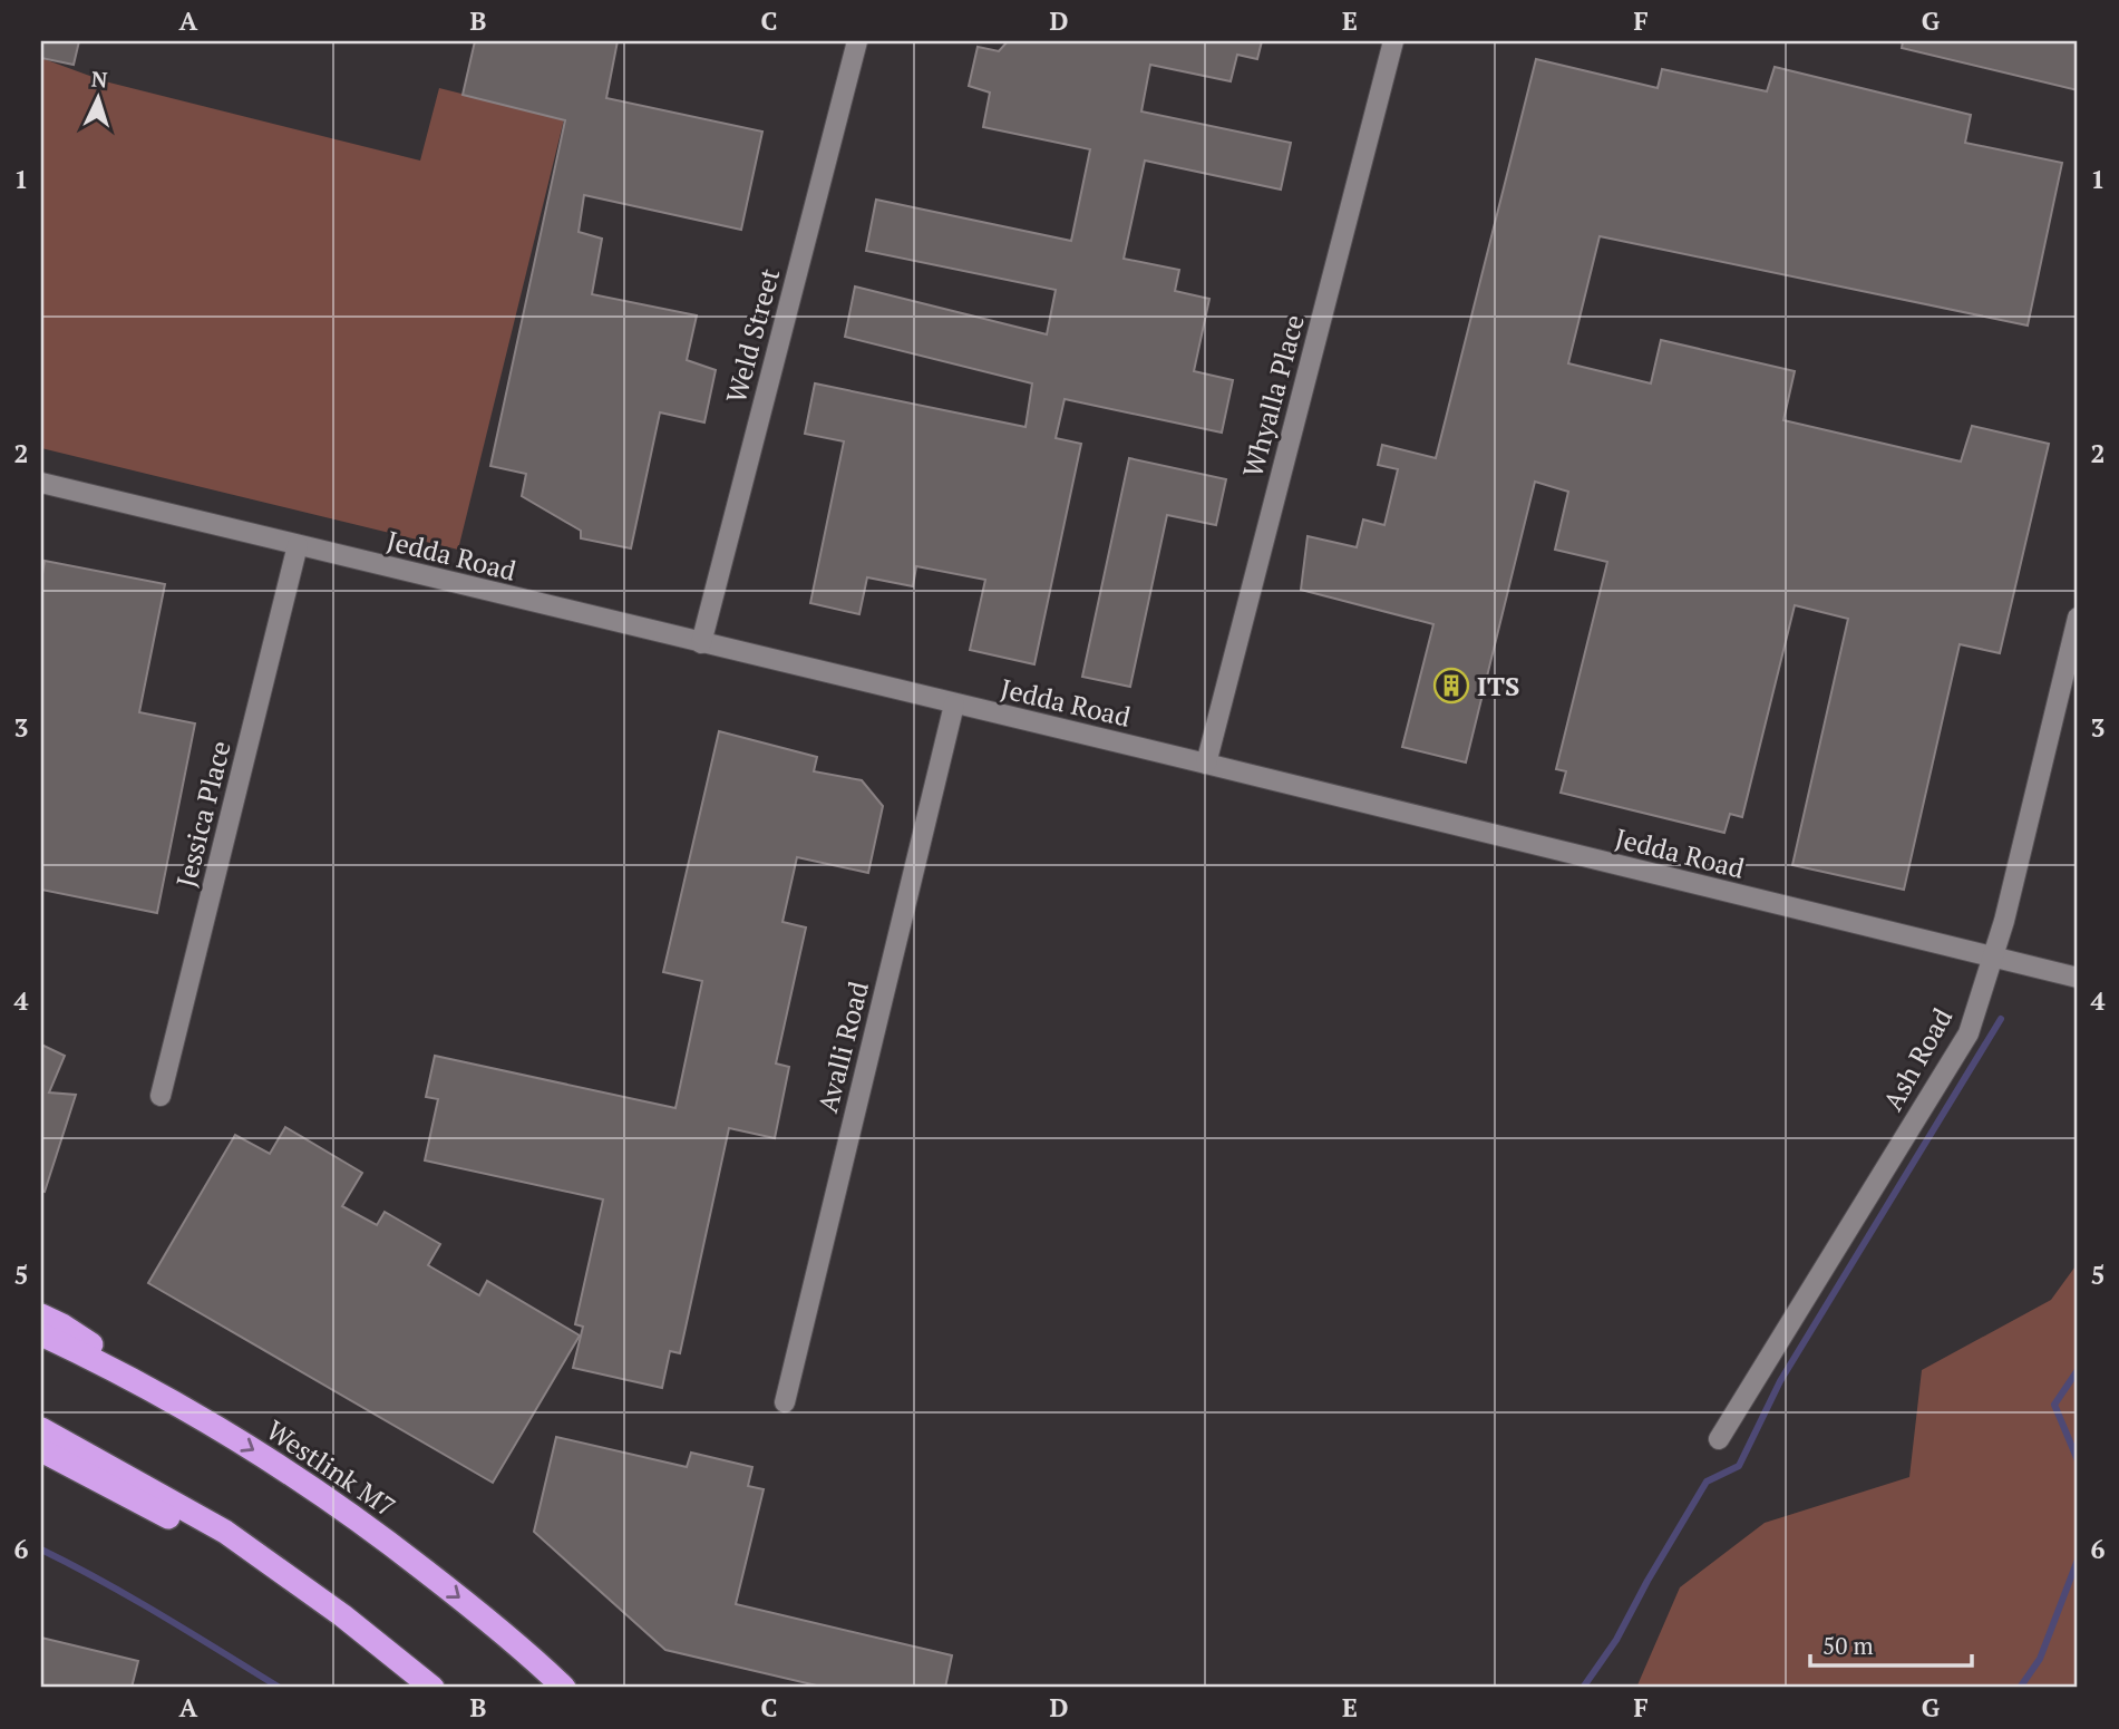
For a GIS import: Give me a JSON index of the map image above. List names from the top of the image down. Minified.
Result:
{"streets":{"highway":["Westlink M7"],"street":["Weld Street","Whyalla Place","Jedda Road","Jessica Place","Avalli Road","Ash Road"]},"crossings":[["Weld Street","Jedda Road"],["Whyalla Place","Jedda Road"],["Jedda Road","Jessica Place"],["Jedda Road","Avalli Road"],["Jedda Road","Ash Road"]],"places":{"building":["ITS"]},"scale_bar":"50 m","north":"top","grid":{"columns":["A","B","C","D","E","F","G"],"rows":["1","2","3","4","5","6"]}}
